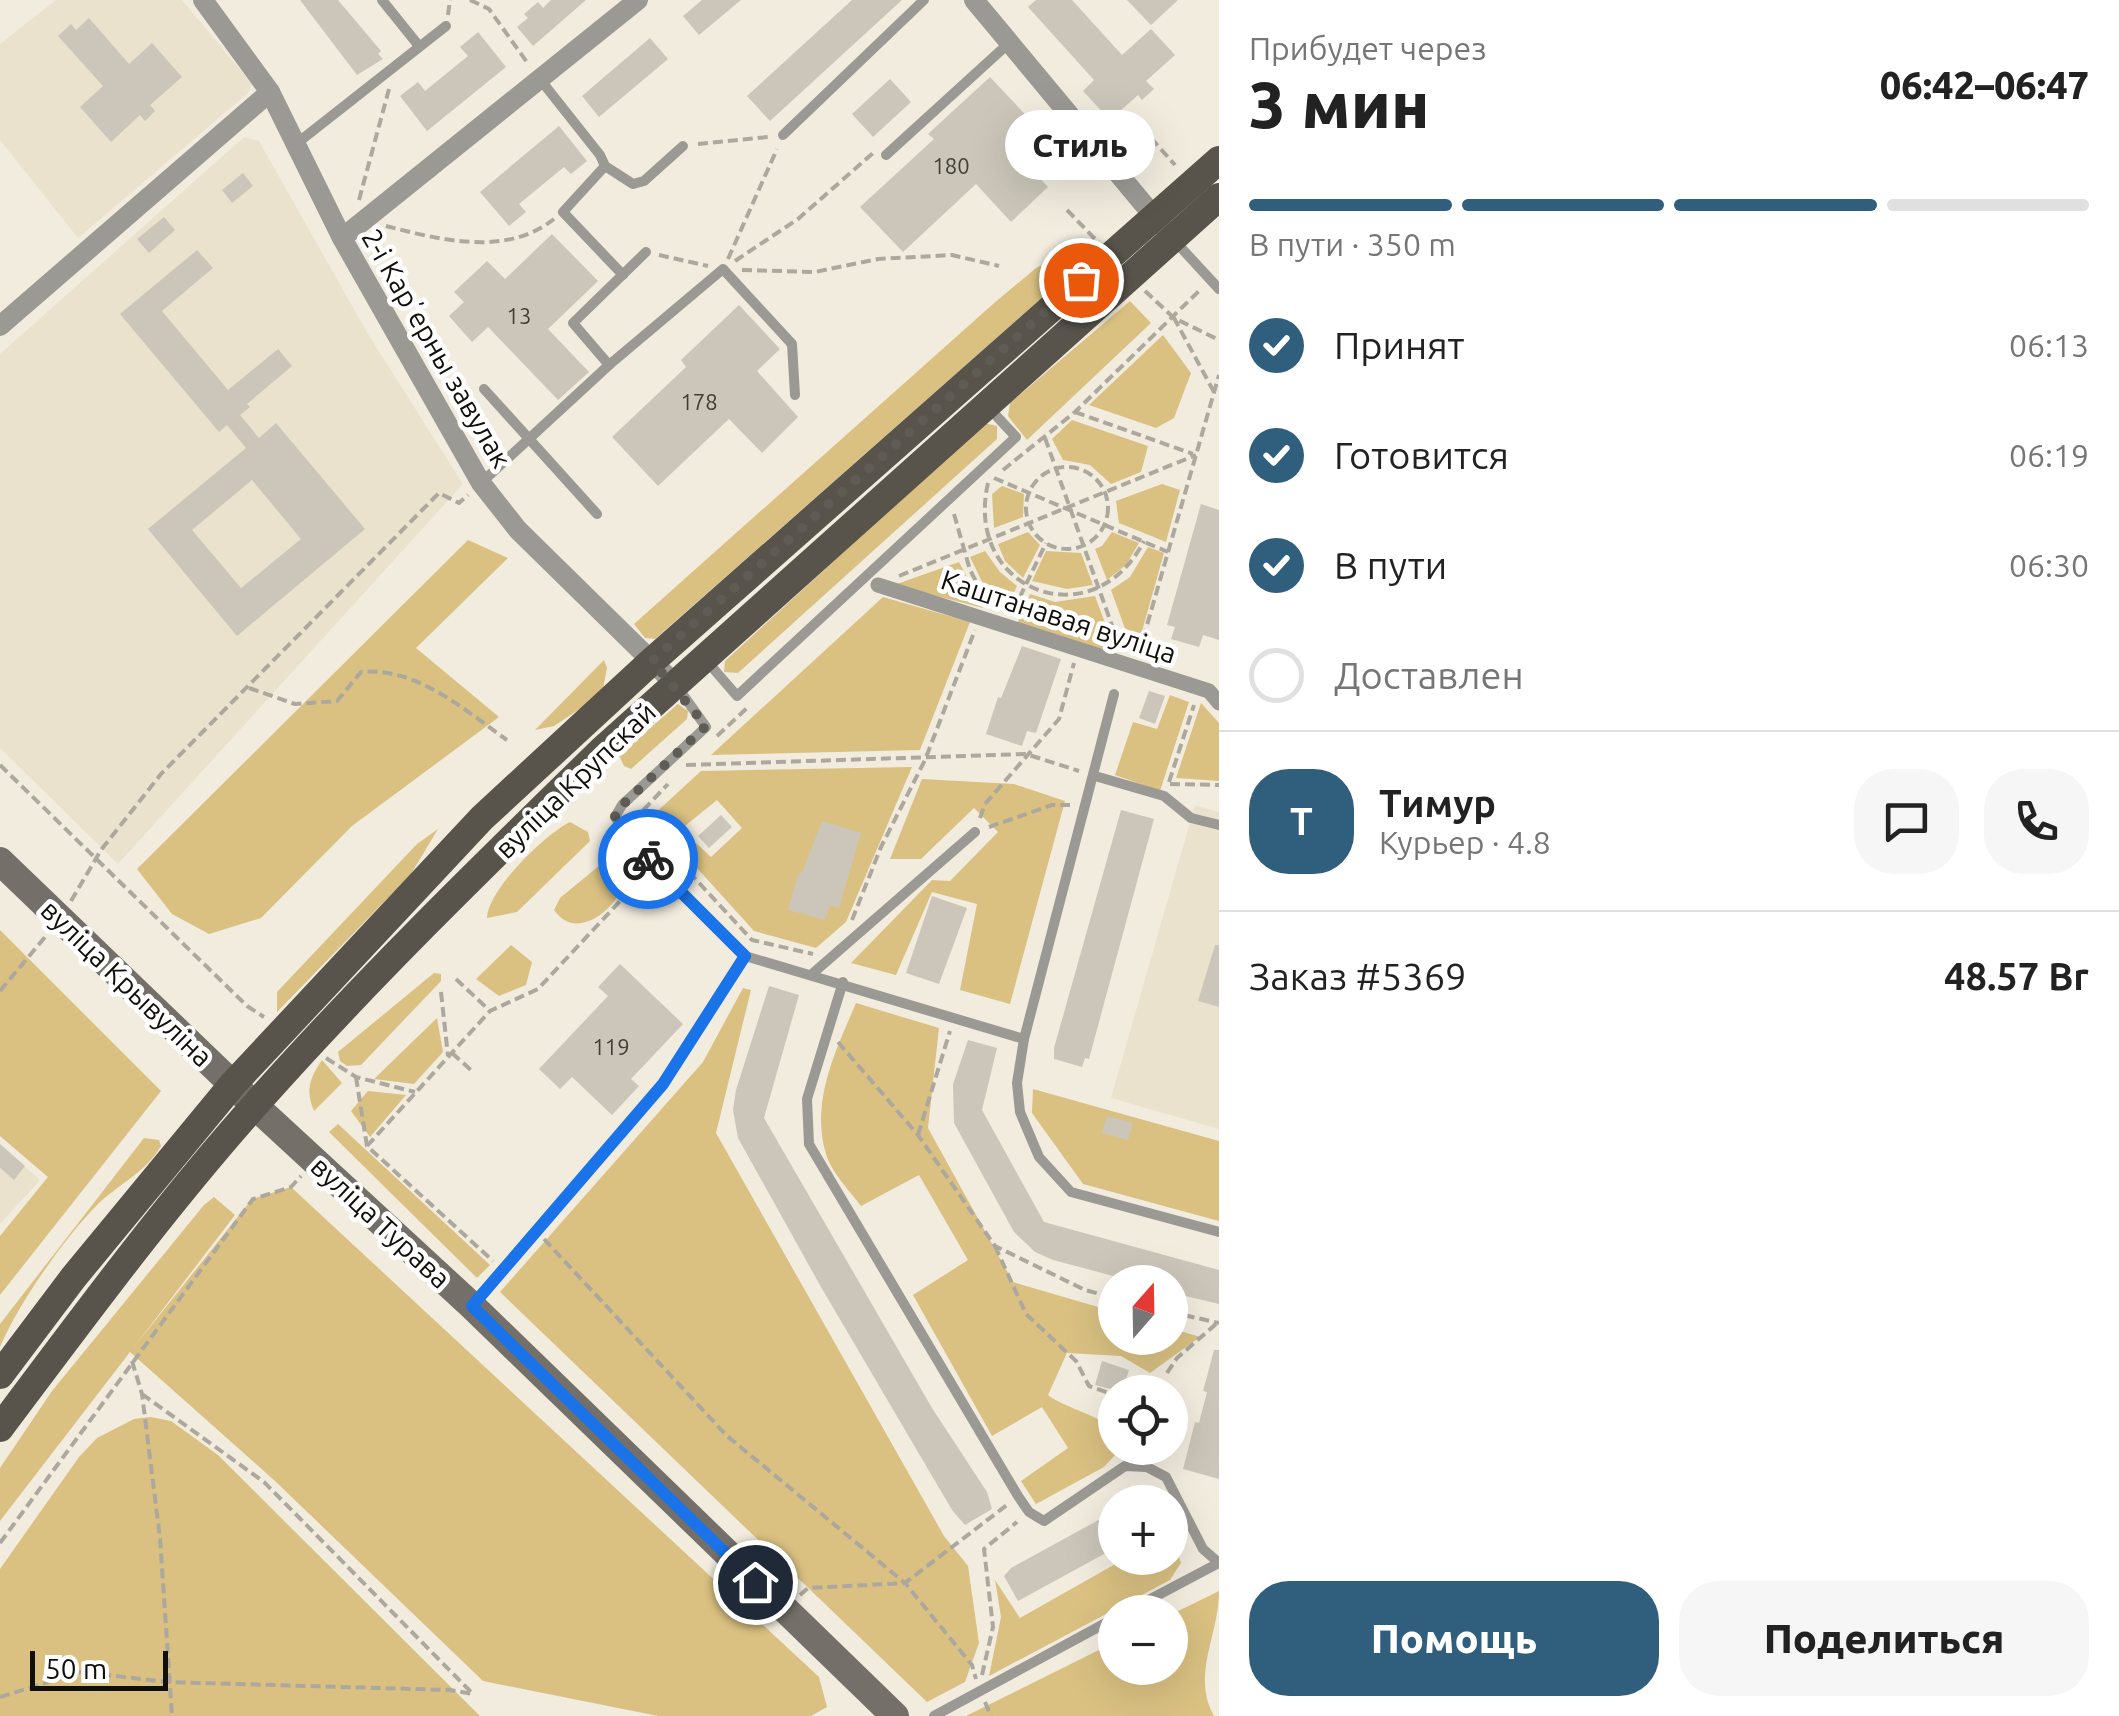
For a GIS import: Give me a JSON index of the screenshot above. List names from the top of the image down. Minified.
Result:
{"streets":{"main road":["вуліца Крупскай","вуліца Крывуліна","вуліца Турава"],"street":["2-і Карʼерны завулак","Каштанавая вуліца"]},"crossings":[["2-і Карʼерны завулак","вуліца Крупскай"],["вуліца Крупскай","вуліца Крывуліна"],["вуліца Крупскай","вуліца Турава"],["вуліца Крывуліна","вуліца Турава"]],"places":["Стиль"],"house_numbers":["180","13","178","119"],"scale_bar":"50 m","north":"top","page":{"heading":["3 мин","Прибудет через","06:42–06:47"],"panel":["Тимур","Курьер · 4.8","Заказ #5369","48.57 Br"],"bubble":"Стиль","bar":"В пути · 350 m","list":[["Принят","06:13"],["Готовится","06:19"],["В пути","06:30"],"Доставлен"],"round":"Т","map_buttons":["+","−"],"buttons":["Помощь","Поделиться"],"scale":"50 m"}}
